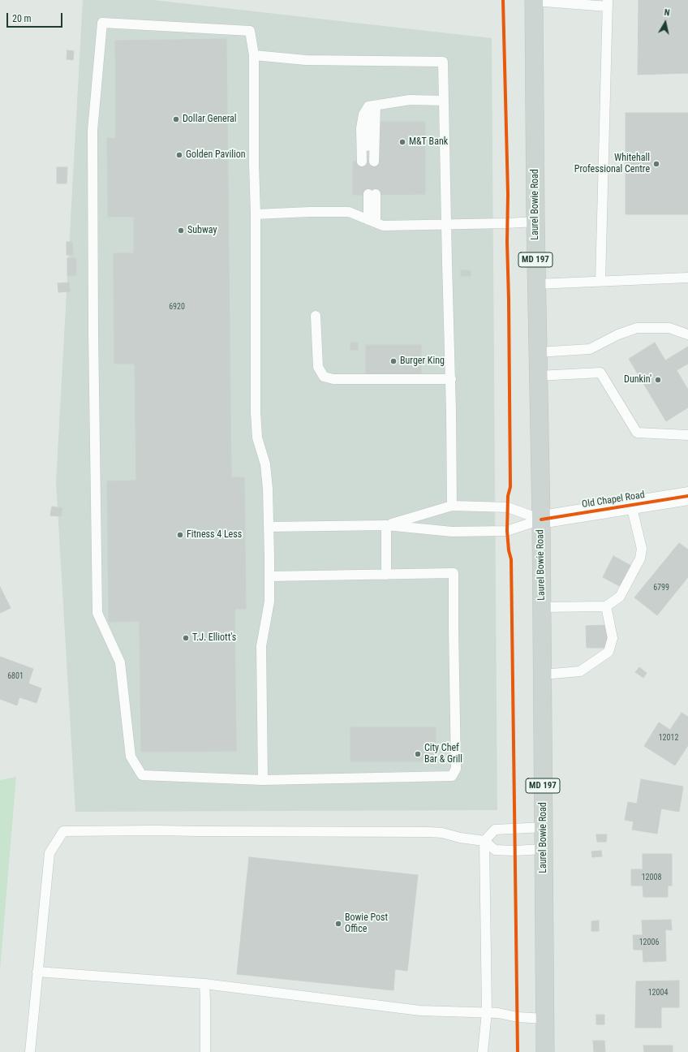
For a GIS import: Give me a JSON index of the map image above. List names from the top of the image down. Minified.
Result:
{"streets":{"main road":["Laurel Bowie Road","MD 197"],"street":["Old Chapel Road"]},"crossings":[["Laurel Bowie Road","Old Chapel Road"]],"places":["Dollar General","M&T Bank","Golden Pavilion","Whitehall Professional Centre","Subway","Burger King","Dunkin'","Fitness 4 Less","T.J. Elliott's","City Chef Bar & Grill","Bowie Post Office"],"house_numbers":["6920","6799","6801","12012","12008","12006","12004"],"scale_bar":"20 m","north":"top"}
